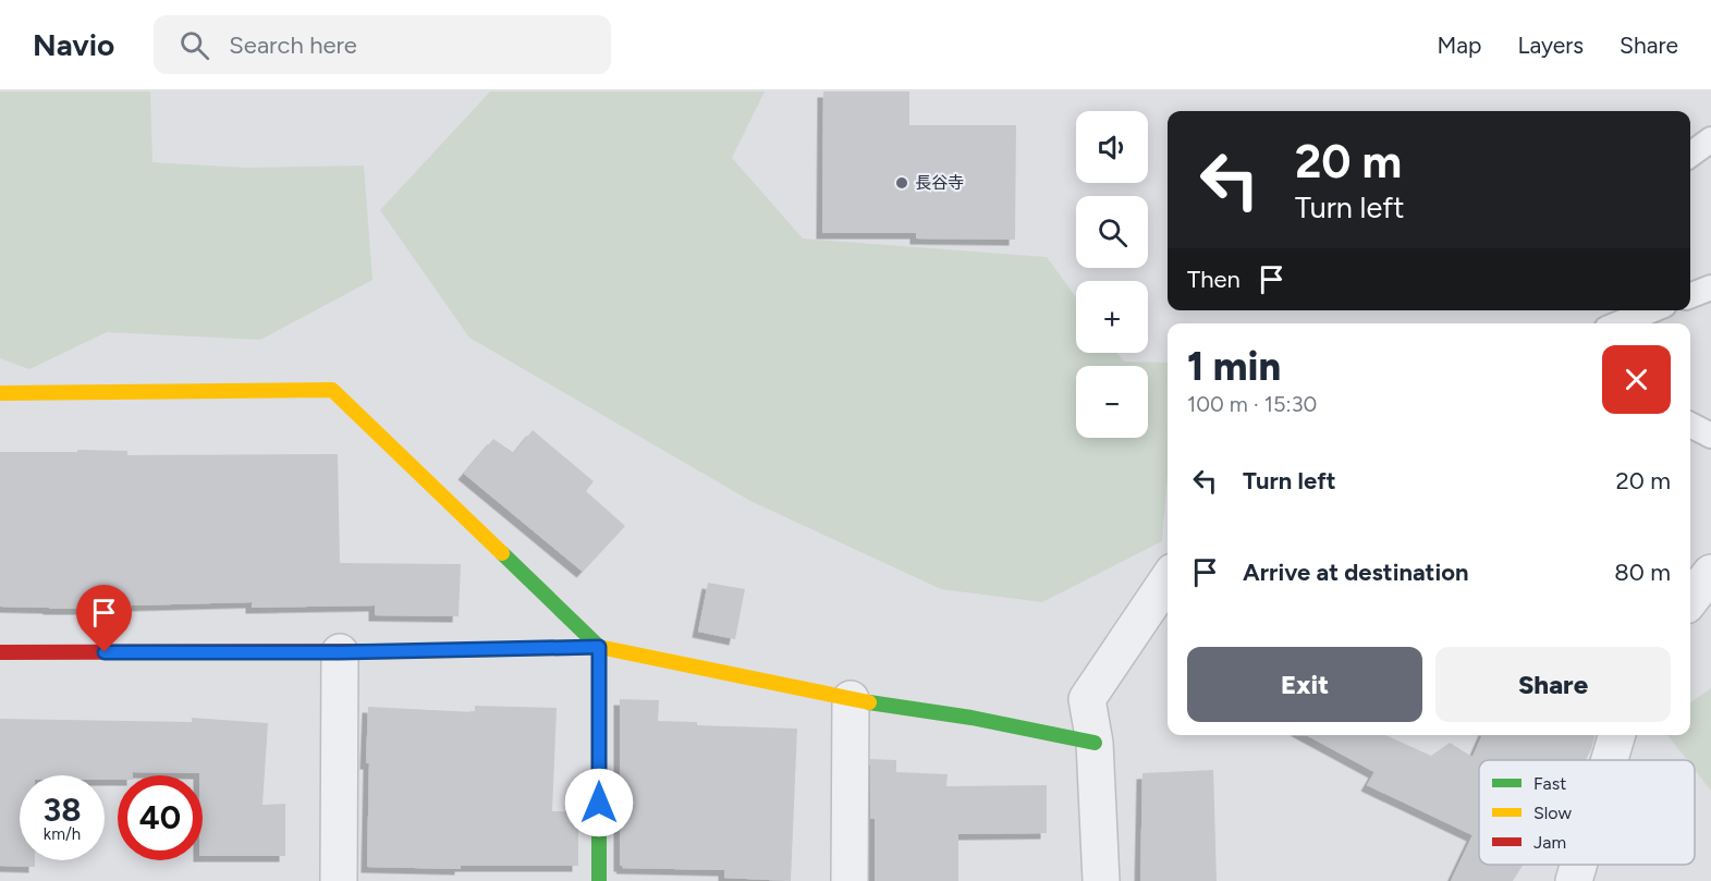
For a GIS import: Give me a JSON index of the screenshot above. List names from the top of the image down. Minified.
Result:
{"places":["長谷寺"],"legend":["Fast","Slow","Jam"],"page":{"header":"Navio","search":"Search here","nav":["Map","Layers","Share"],"map_buttons":["+","−"],"turn":["20 m","Turn left"],"then":"Then","heading":["1 min","100 m · 15:30"],"list":[{"name":"Turn left","value":"20 m"},{"name":"Arrive at destination","value":"80 m"}],"buttons":["Exit","Share"],"speed":"38 km/h","limit":"40"}}
